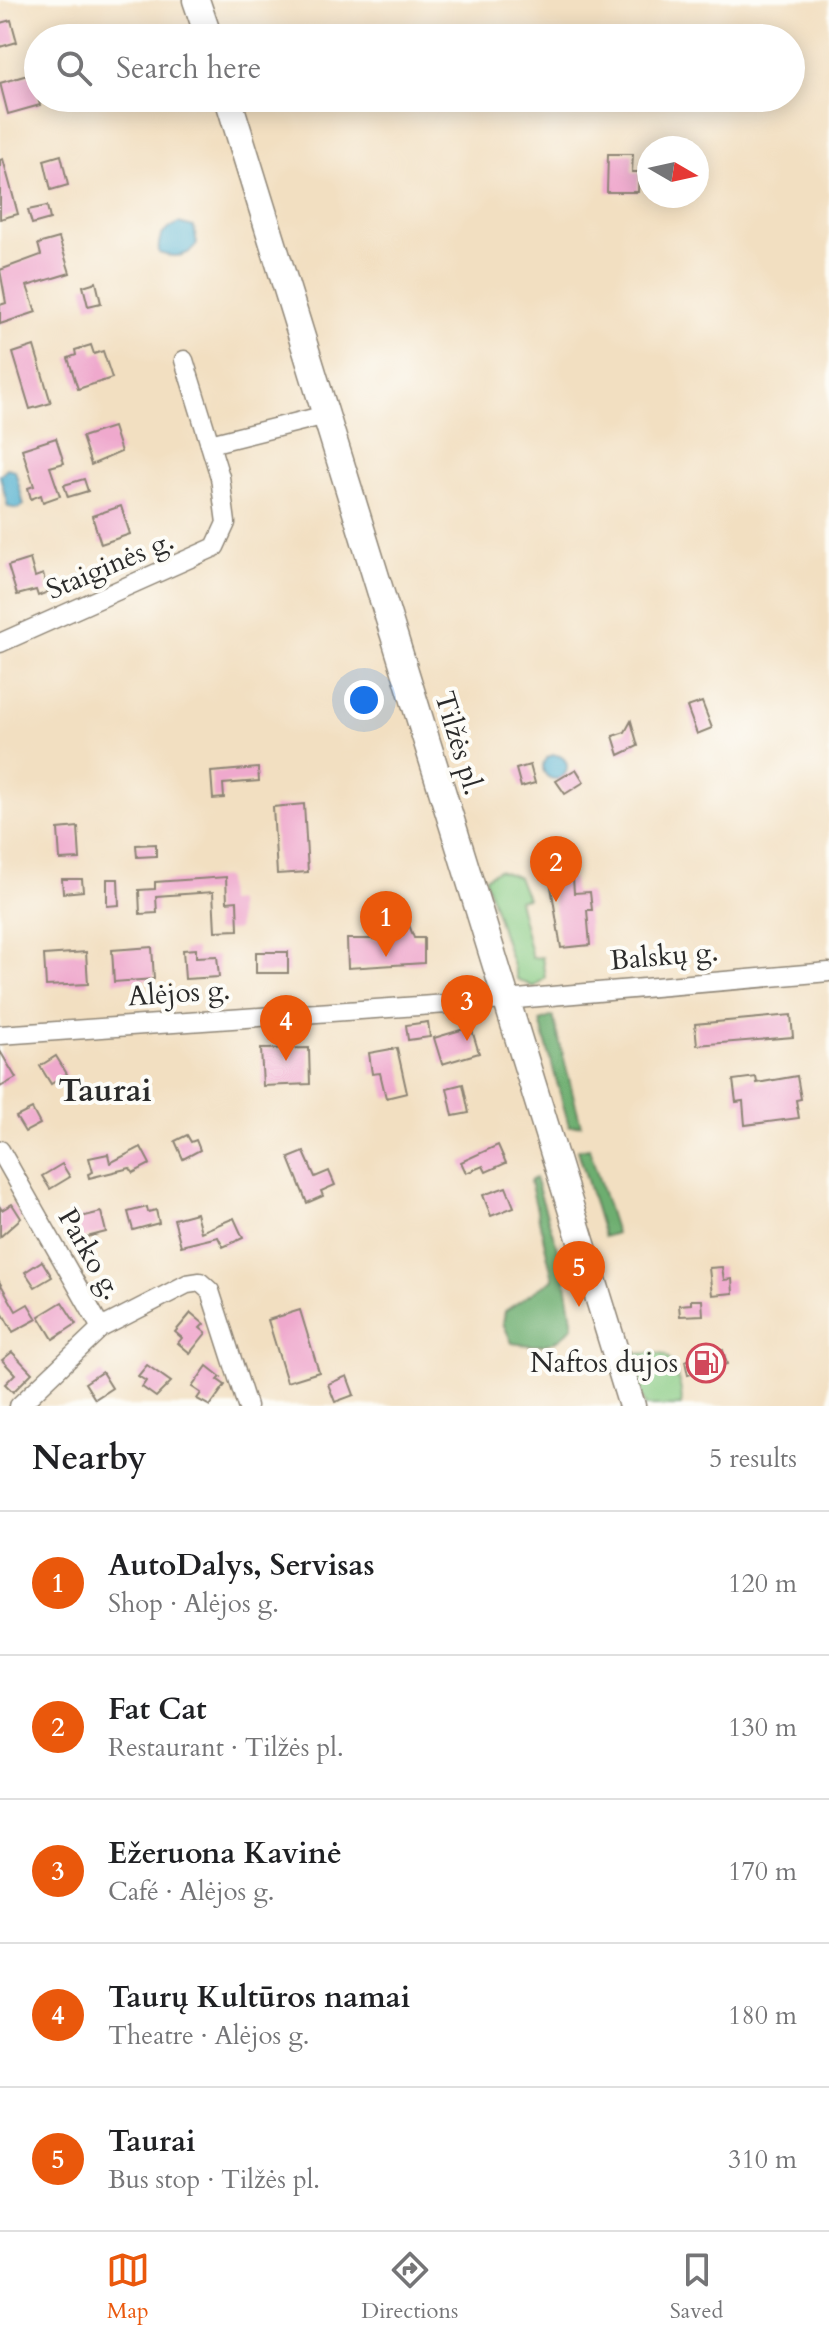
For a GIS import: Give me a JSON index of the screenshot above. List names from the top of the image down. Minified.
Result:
{"streets":{"highway":["Tilžės pl."],"street":["Staiginės g.","Balskų g.","Alėjos g.","Parko g."]},"crossings":[["Tilžės pl.","Balskų g."],["Tilžės pl.","Alėjos g."],["Balskų g.","Alėjos g."]],"districts":["Taurai"],"places":{"fuel station":["Naftos dujos"]},"north":"right","page":{"search":"Search here","pins":["2","1","3","4","5"],"heading":["Nearby","5 results"],"list":[{"mark":"1","name":"AutoDalys, Servisas","note":"Shop · Alėjos g.","value":"120 m"},{"mark":"2","name":"Fat Cat","note":"Restaurant · Tilžės pl.","value":"130 m"},{"mark":"3","name":"Ežeruona Kavinė","note":"Café · Alėjos g.","value":"170 m"},{"mark":"4","name":"Taurų Kultūros namai","note":"Theatre · Alėjos g.","value":"180 m"},{"mark":"5","name":"Taurai","note":"Bus stop · Tilžės pl.","value":"310 m"}],"nav":["Map","Directions","Saved"]}}
